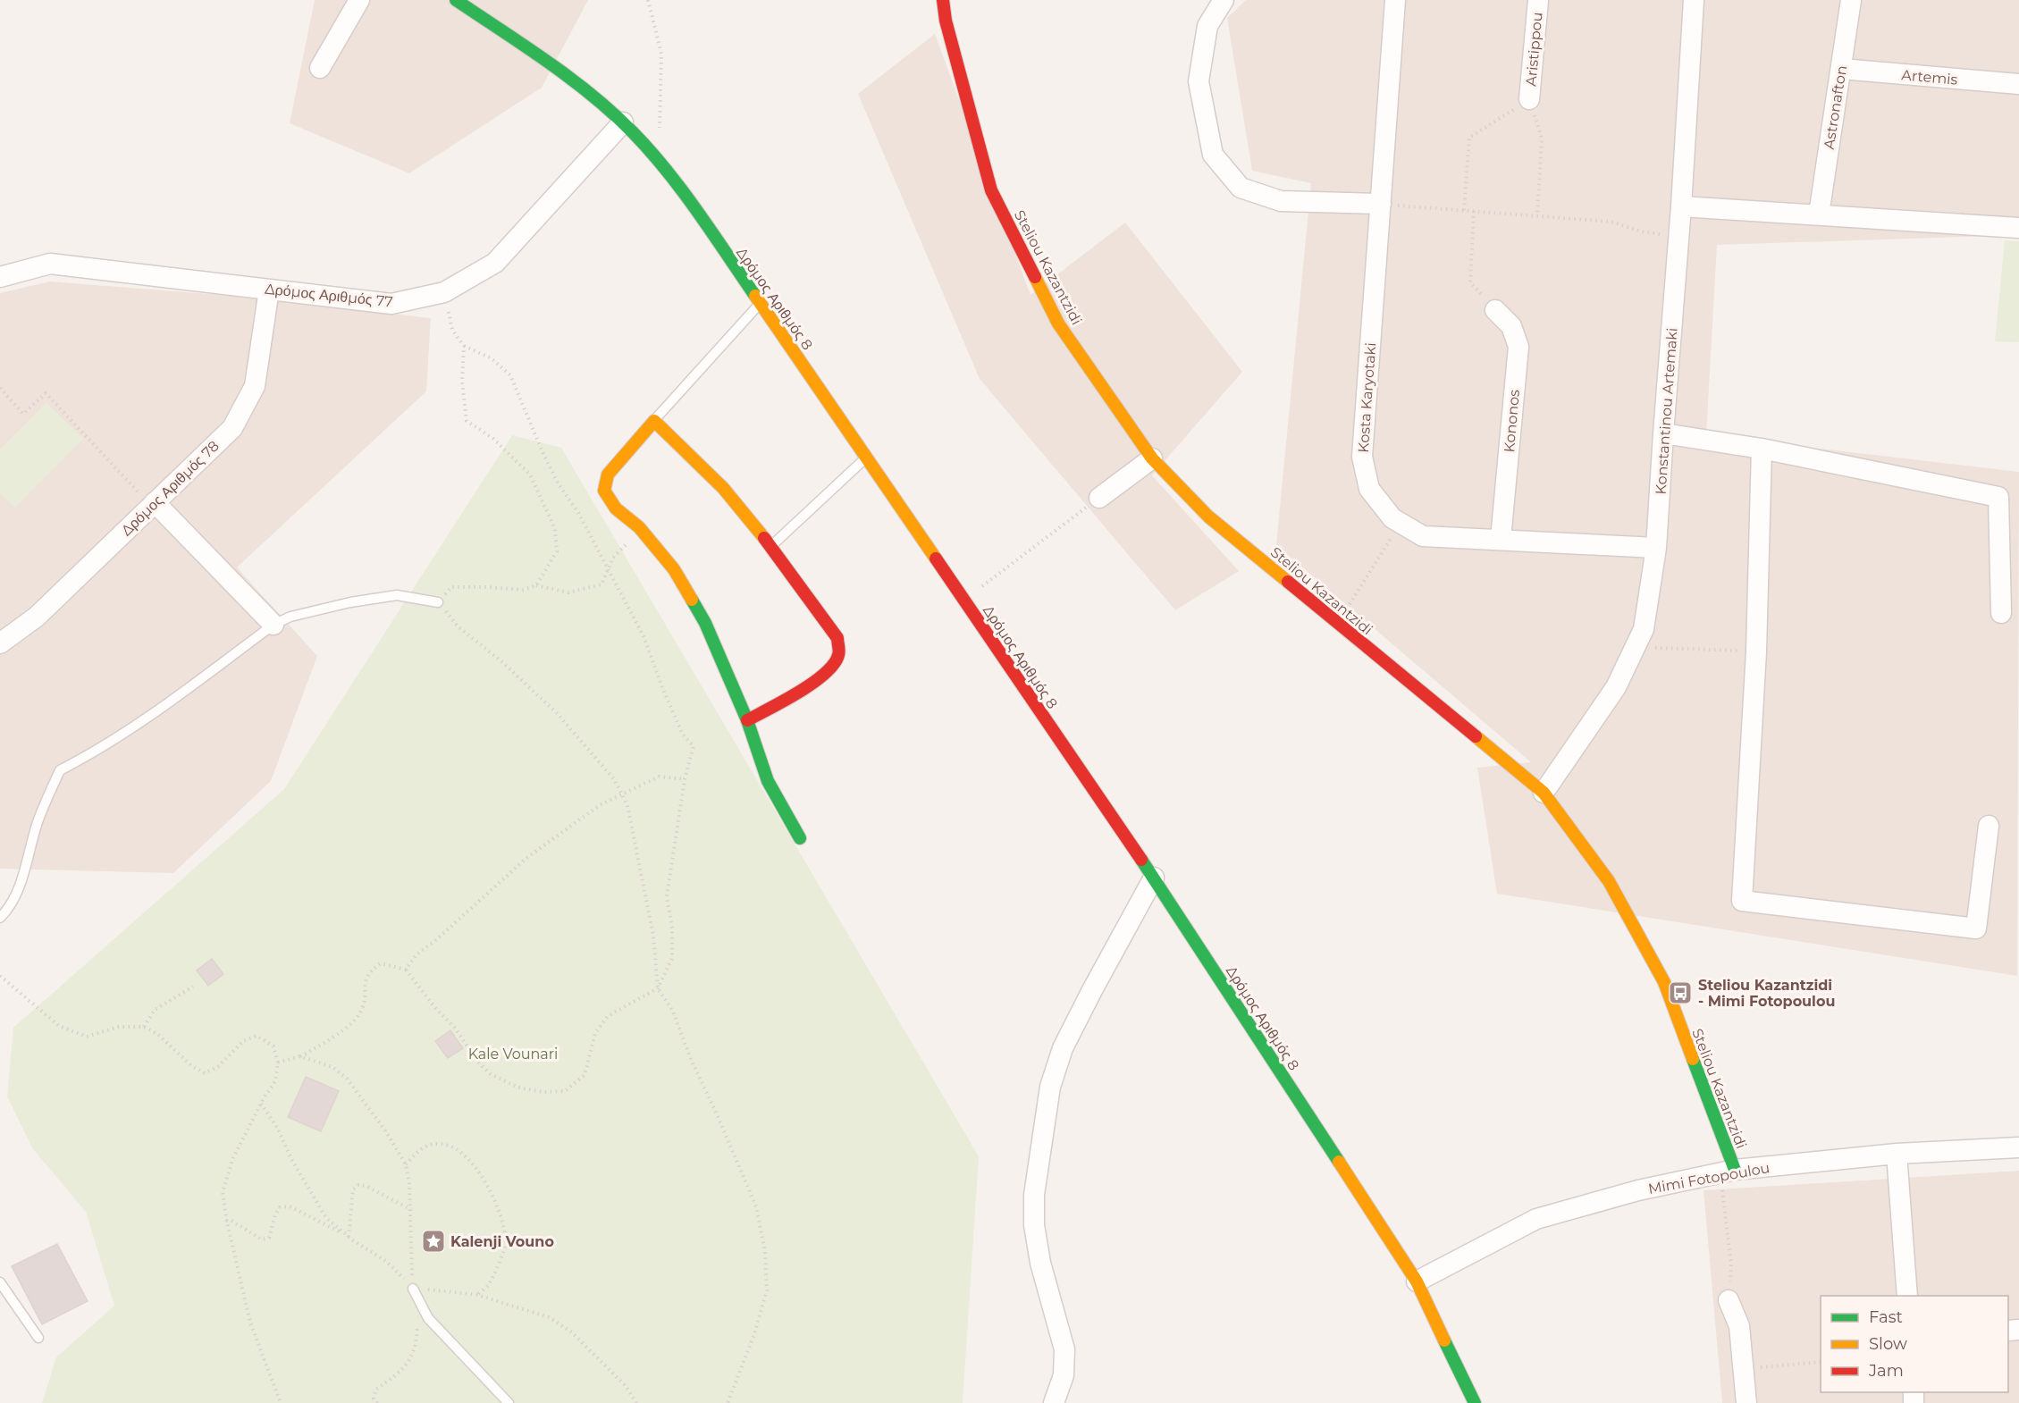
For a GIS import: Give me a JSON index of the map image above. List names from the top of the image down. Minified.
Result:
{"streets":{"street":["Aristippou","Artemis","Astronafton","Steliou Kazantzidi","Δρόμος Αριθμός 77","Δρόμος Αριθμός 8","Kosta Karyotaki","Konstantinou Artemaki","Kononos","Δρόμος Αριθμός 78","Mimi Fotopoulou"]},"crossings":[["Artemis","Astronafton"],["Steliou Kazantzidi","Konstantinou Artemaki"],["Steliou Kazantzidi","Mimi Fotopoulou"],["Δρόμος Αριθμός 77","Δρόμος Αριθμός 8"],["Δρόμος Αριθμός 77","Δρόμος Αριθμός 78"],["Δρόμος Αριθμός 8","Mimi Fotopoulou"],["Kosta Karyotaki","Konstantinou Artemaki"],["Kosta Karyotaki","Kononos"]],"parks":["Kale Vounari"],"places":{"bus stop":["Steliou Kazantzidi - Mimi Fotopoulou"],"place":["Kalenji Vouno"]},"legend":["Fast","Slow","Jam"]}
